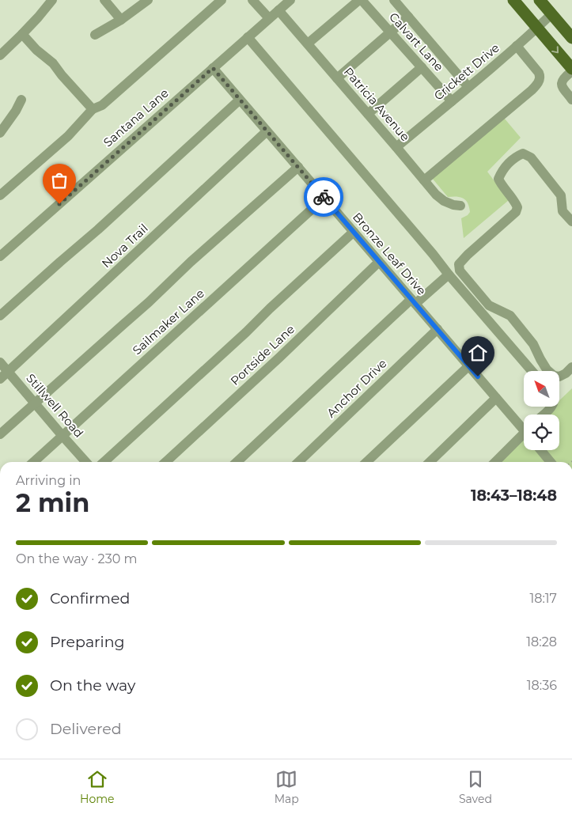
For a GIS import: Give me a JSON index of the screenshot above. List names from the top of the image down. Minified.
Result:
{"streets":{"street":["Calvart Lane","Crickett Drive","Patricia Avenue","Santana Lane","Nova Trail","Bronze Leaf Drive","Sailmaker Lane","Portside Lane","Anchor Drive","Stillwell Road"]},"crossings":[["Calvart Lane","Crickett Drive"],["Crickett Drive","Patricia Avenue"],["Patricia Avenue","Santana Lane"],["Santana Lane","Bronze Leaf Drive"],["Nova Trail","Bronze Leaf Drive"],["Nova Trail","Stillwell Road"],["Bronze Leaf Drive","Sailmaker Lane"],["Bronze Leaf Drive","Portside Lane"],["Bronze Leaf Drive","Anchor Drive"],["Sailmaker Lane","Stillwell Road"]],"north":"top left","page":{"heading":["2 min","Arriving in","18:43–18:48"],"bar":"On the way · 230 m","list":[["Confirmed","18:17"],["Preparing","18:28"],["On the way","18:36"],"Delivered"],"tabs":["Home","Map","Saved"]}}
